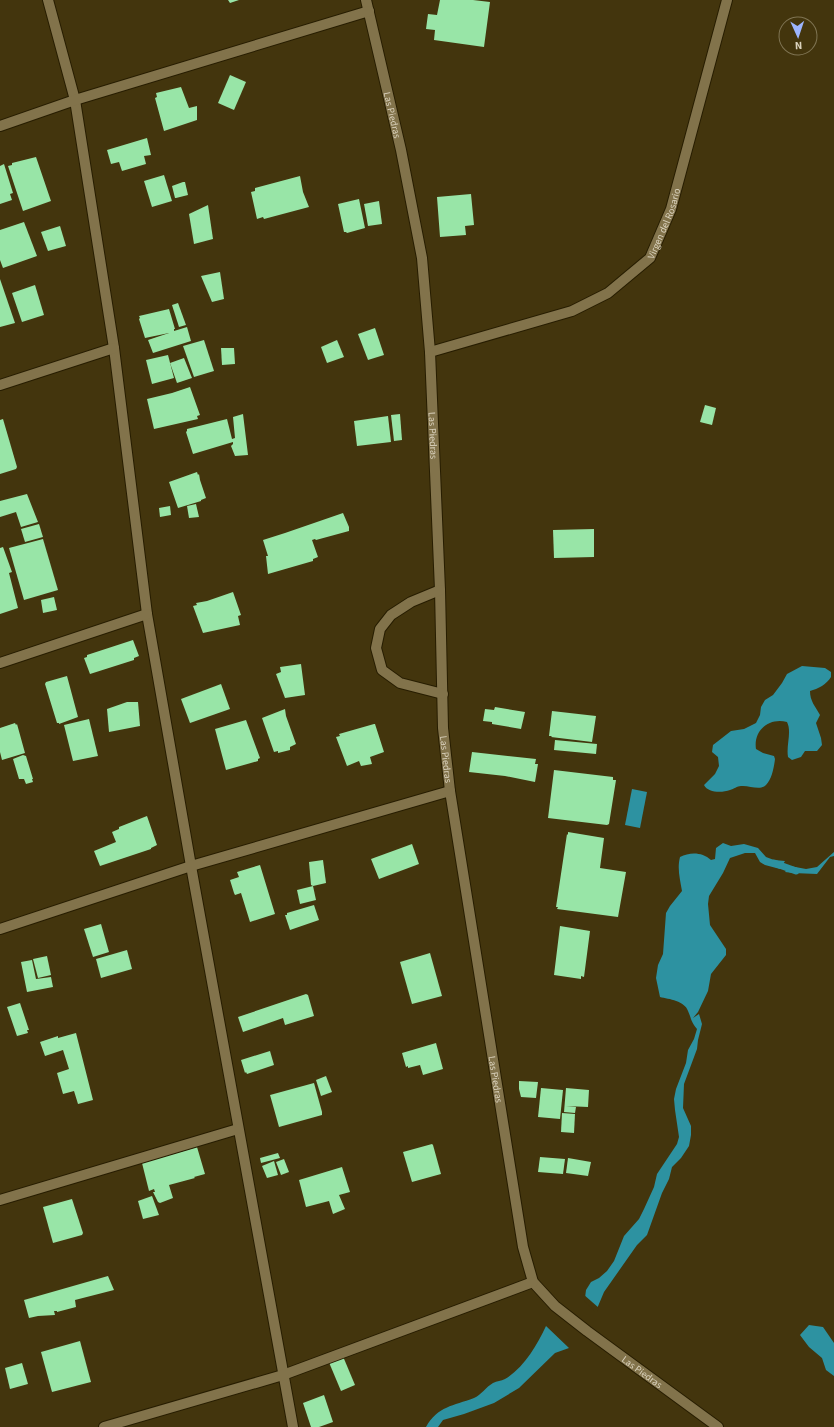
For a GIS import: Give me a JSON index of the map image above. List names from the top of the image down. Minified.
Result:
{"streets":{"street":["Las Piedras","Virgen del Rosario"]},"crossings":[["Las Piedras","Virgen del Rosario"]],"north":"bottom"}
